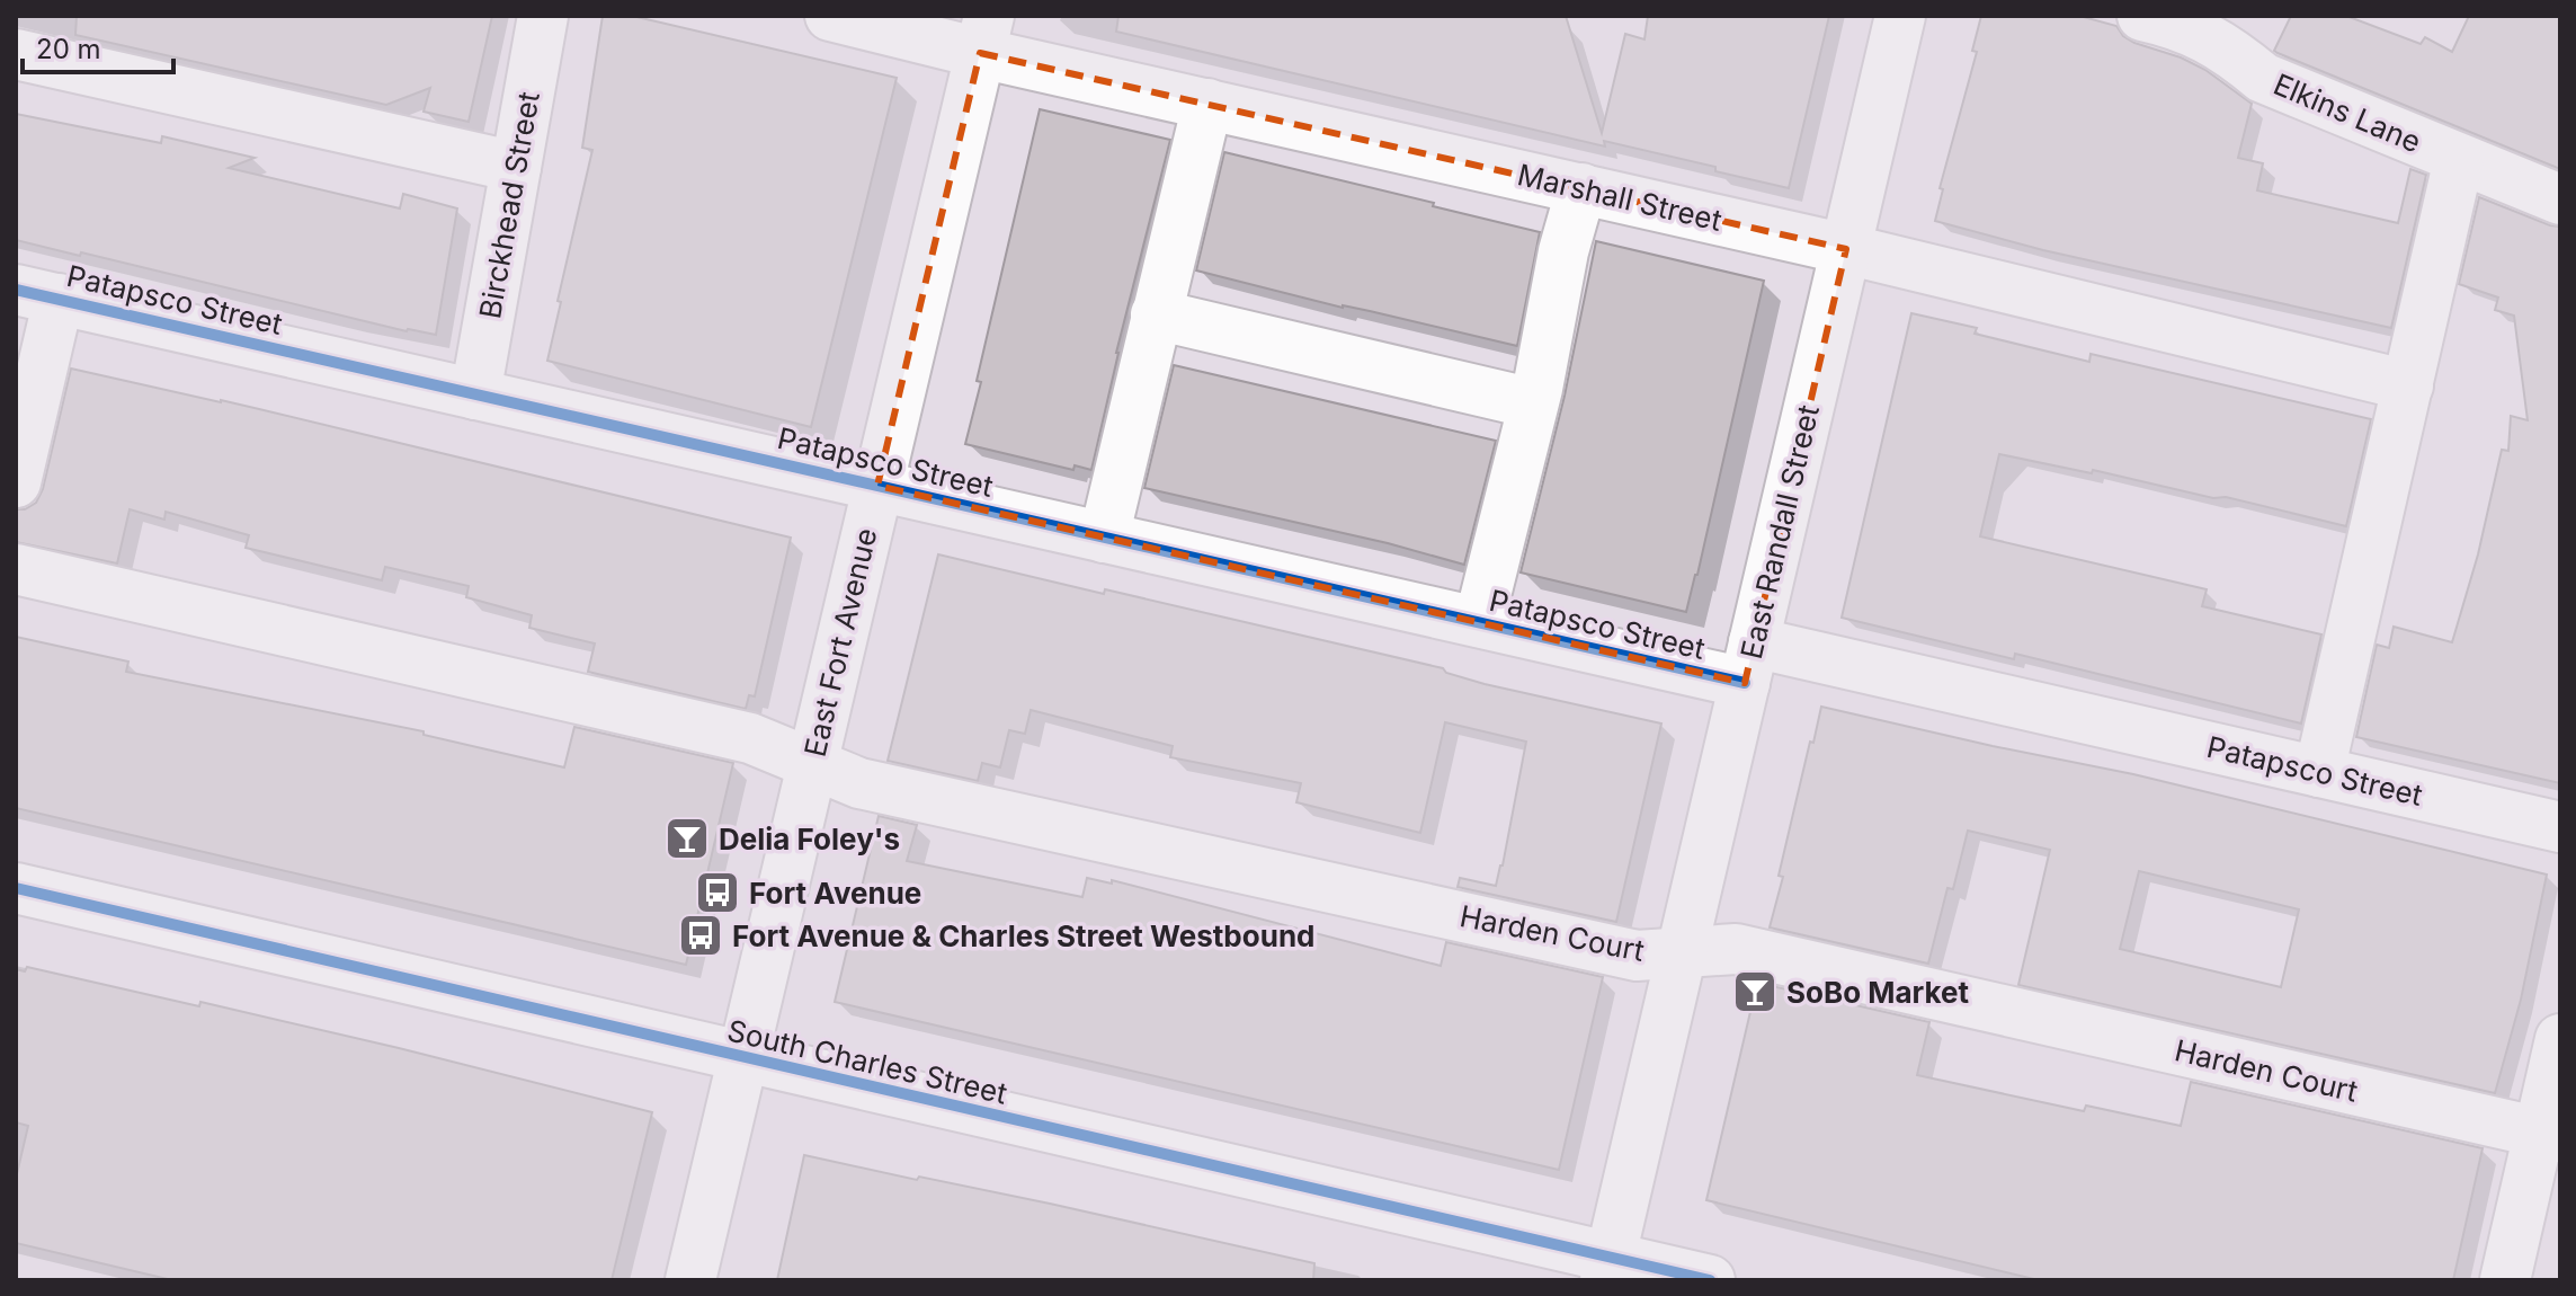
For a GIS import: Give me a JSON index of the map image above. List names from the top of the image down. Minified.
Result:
{"streets":{"street":["Elkins Lane","Marshall Street","Birckhead Street","Patapsco Street","East Randall Street","East Fort Avenue","Harden Court","South Charles Street"]},"crossings":[["Marshall Street","East Randall Street"],["Marshall Street","East Fort Avenue"],["Birckhead Street","Patapsco Street"],["Patapsco Street","East Randall Street"],["Patapsco Street","East Fort Avenue"],["East Randall Street","Harden Court"],["East Randall Street","South Charles Street"],["East Fort Avenue","Harden Court"],["East Fort Avenue","South Charles Street"]],"places":{"bar":["Delia Foley's","SoBo Market"],"bus stop":["Fort Avenue","Fort Avenue & Charles Street Westbound"]},"scale_bar":"20 m"}
